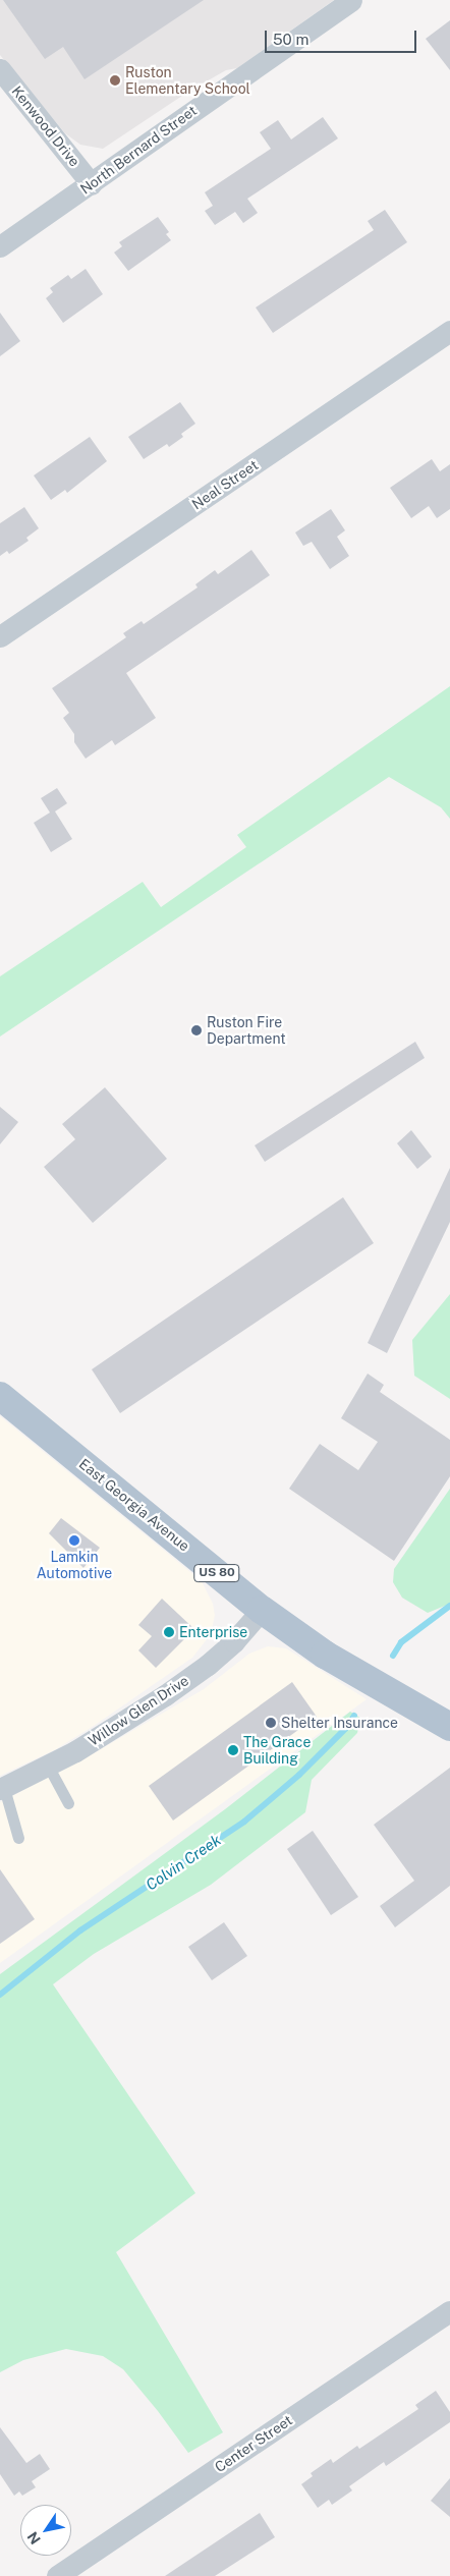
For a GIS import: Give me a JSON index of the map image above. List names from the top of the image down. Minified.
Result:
{"streets":{"main road":["East Georgia Avenue","US 80"],"street":["Kenwood Drive","North Bernard Street","Neal Street","Willow Glen Drive","Center Street"]},"crossings":[["Kenwood Drive","North Bernard Street"],["East Georgia Avenue","Willow Glen Drive"]],"water":["Colvin Creek"],"places":["Ruston Elementary School","Ruston Fire Department","Lamkin Automotive","Enterprise","Shelter Insurance","The Grace Building"],"scale_bar":"50 m","north":"bottom left"}
